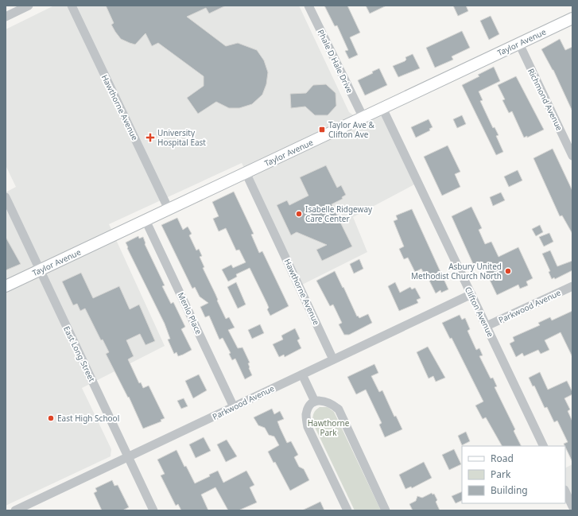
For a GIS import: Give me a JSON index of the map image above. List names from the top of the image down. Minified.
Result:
{"streets":{"main road":["Taylor Avenue"],"street":["Phale D Hale Drive","Richmond Avenue","Hawthorne Avenue","Parkwood Avenue","Clifton Avenue","Menlo Place","East Long Street"]},"crossings":[["Taylor Avenue","Phale D Hale Drive"],["Taylor Avenue","Richmond Avenue"],["Taylor Avenue","Hawthorne Avenue"],["Taylor Avenue","Clifton Avenue"],["Taylor Avenue","Menlo Place"],["Taylor Avenue","East Long Street"],["Hawthorne Avenue","Parkwood Avenue"],["Parkwood Avenue","Clifton Avenue"],["Parkwood Avenue","Menlo Place"],["Parkwood Avenue","East Long Street"]],"parks":["Hawthorne Park"],"places":{"transit":["Taylor Ave & Clifton Ave"],"health":["University Hospital East"],"other":["Isabelle Ridgeway Care Center","Asbury United Methodist Church North","East High School"]},"legend":["Road","Park","Building"]}
